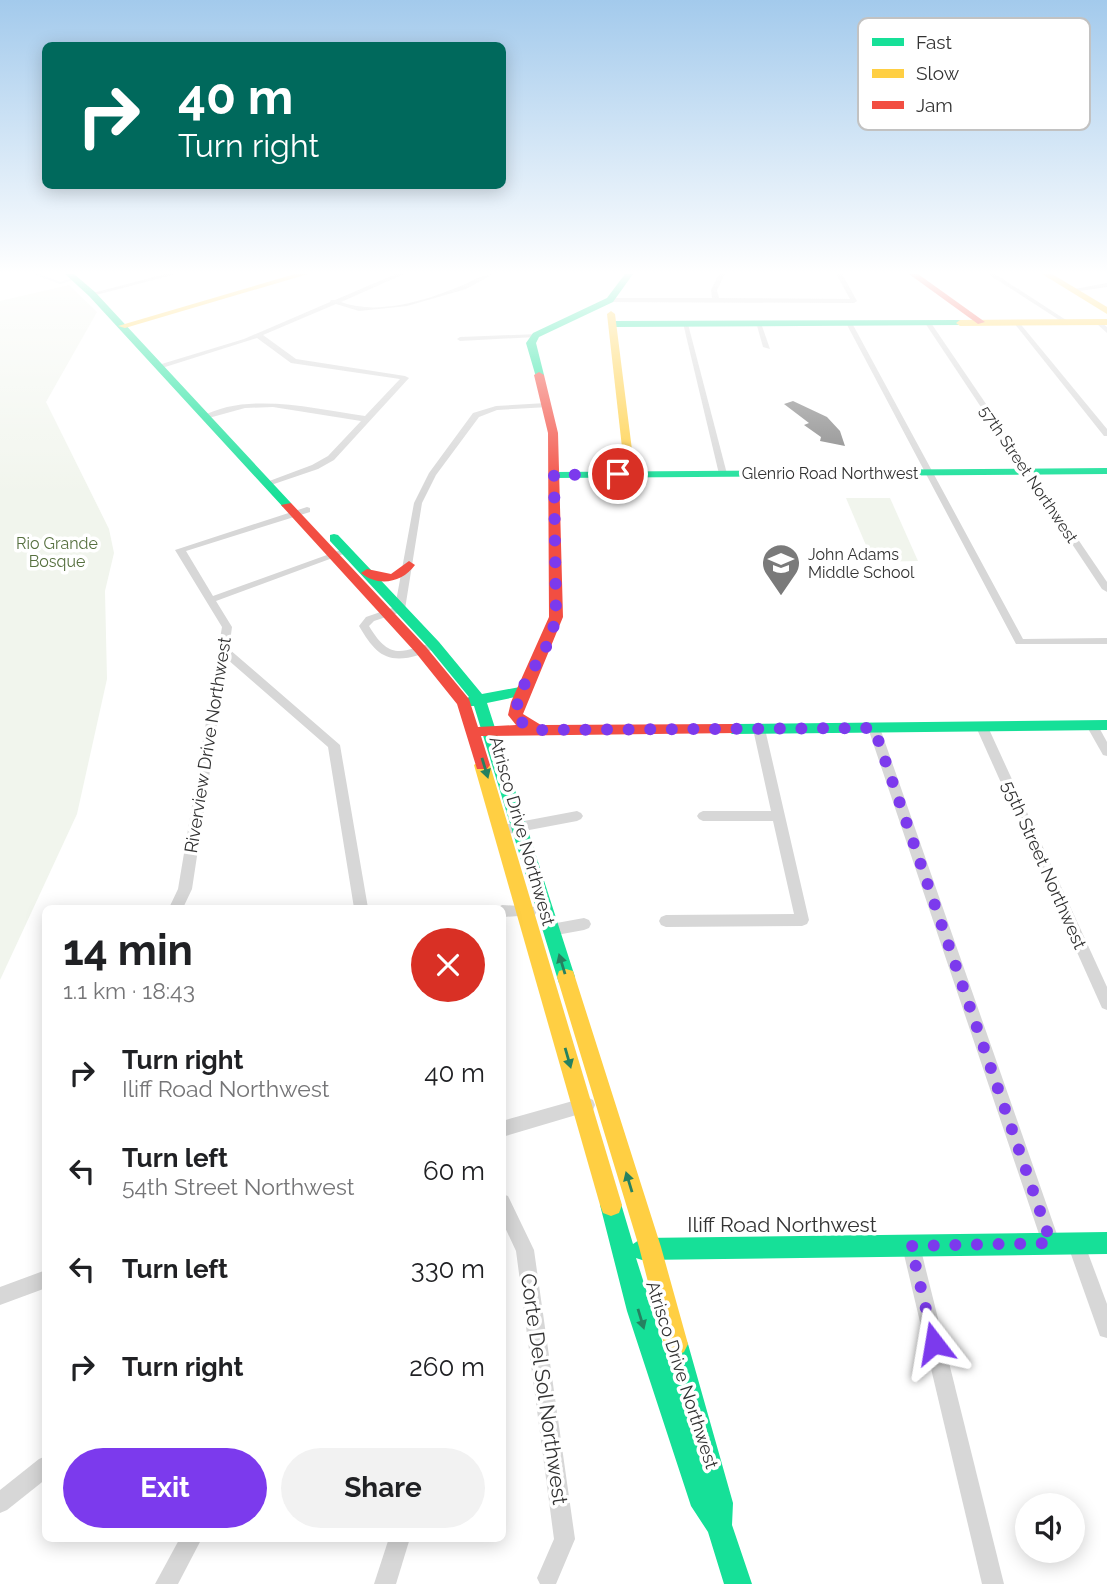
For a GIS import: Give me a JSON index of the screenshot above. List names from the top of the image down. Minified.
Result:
{"streets":{"street":["Glenrio Road Northwest","57th Street Northwest","Riverview Drive Northwest","Atrisco Drive Northwest","55th Street Northwest","Iliff Road Northwest","Corte Del Sol Northwest"]},"crossings":[["Glenrio Road Northwest","57th Street Northwest"],["Riverview Drive Northwest","Atrisco Drive Northwest"],["Atrisco Drive Northwest","Iliff Road Northwest"]],"parks":["Rio Grande Bosque"],"places":{"school or university":["John Adams Middle School"]},"legend":["Fast","Slow","Jam"],"page":{"turn":["40 m","Turn right"],"heading":["14 min","1.1 km · 18:43"],"list":[{"name":"Turn right","note":"Iliff Road Northwest","value":"40 m"},{"name":"Turn left","note":"54th Street Northwest","value":"60 m"},{"name":"Turn left","value":"330 m"},{"name":"Turn right","value":"260 m"}],"buttons":["Exit","Share"]}}
